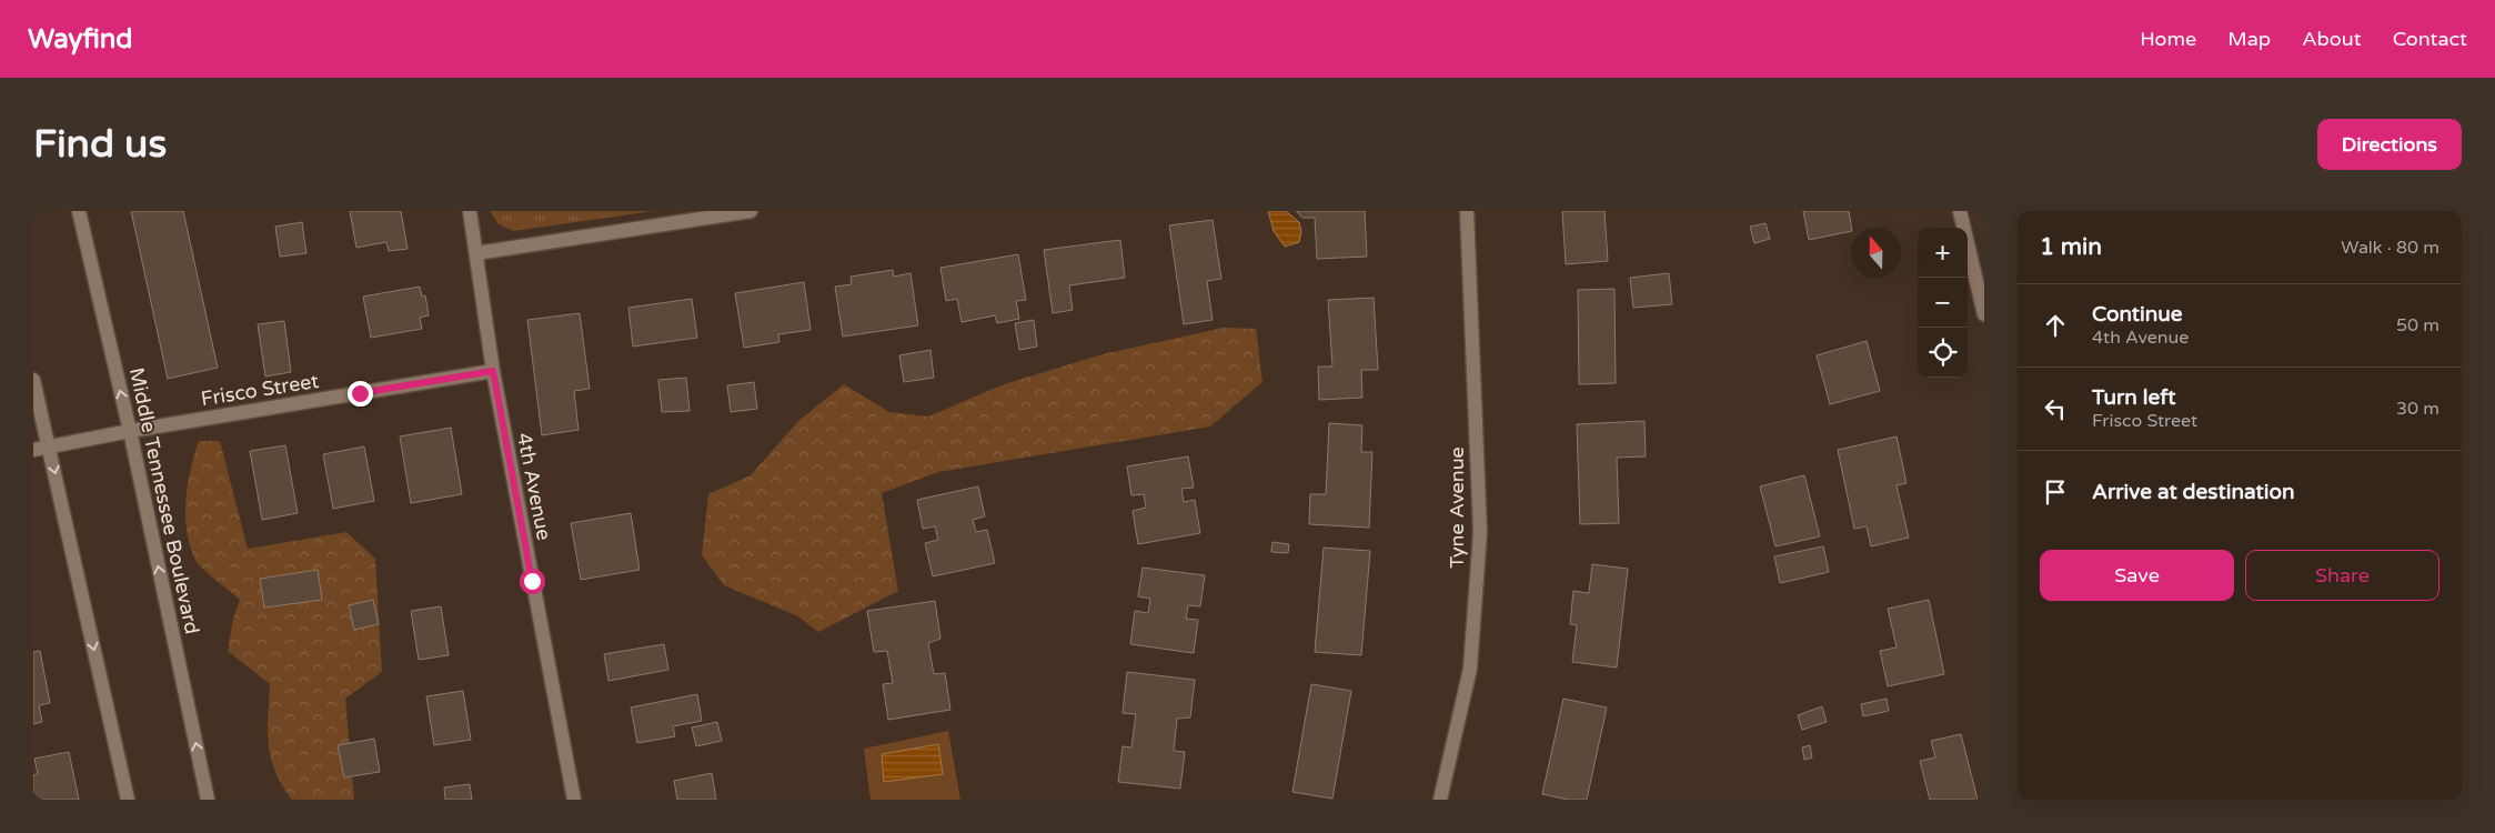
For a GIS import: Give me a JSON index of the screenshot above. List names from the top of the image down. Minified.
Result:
{"streets":{"street":["Frisco Street","4th Avenue","Middle Tennessee Boulevard","Tyne Avenue"]},"crossings":[["Frisco Street","4th Avenue"],["Frisco Street","Middle Tennessee Boulevard"]],"north":"top","page":{"header":"Wayfind","nav":["Home","Map","About","Contact"],"buttons":["Directions",["Save","Share"]],"title":"Find us","heading":["1 min","Walk · 80 m"],"map_buttons":["+","−"],"list":[["Continue","4th Avenue","50 m"],["Turn left","Frisco Street","30 m"],"Arrive at destination"]}}
